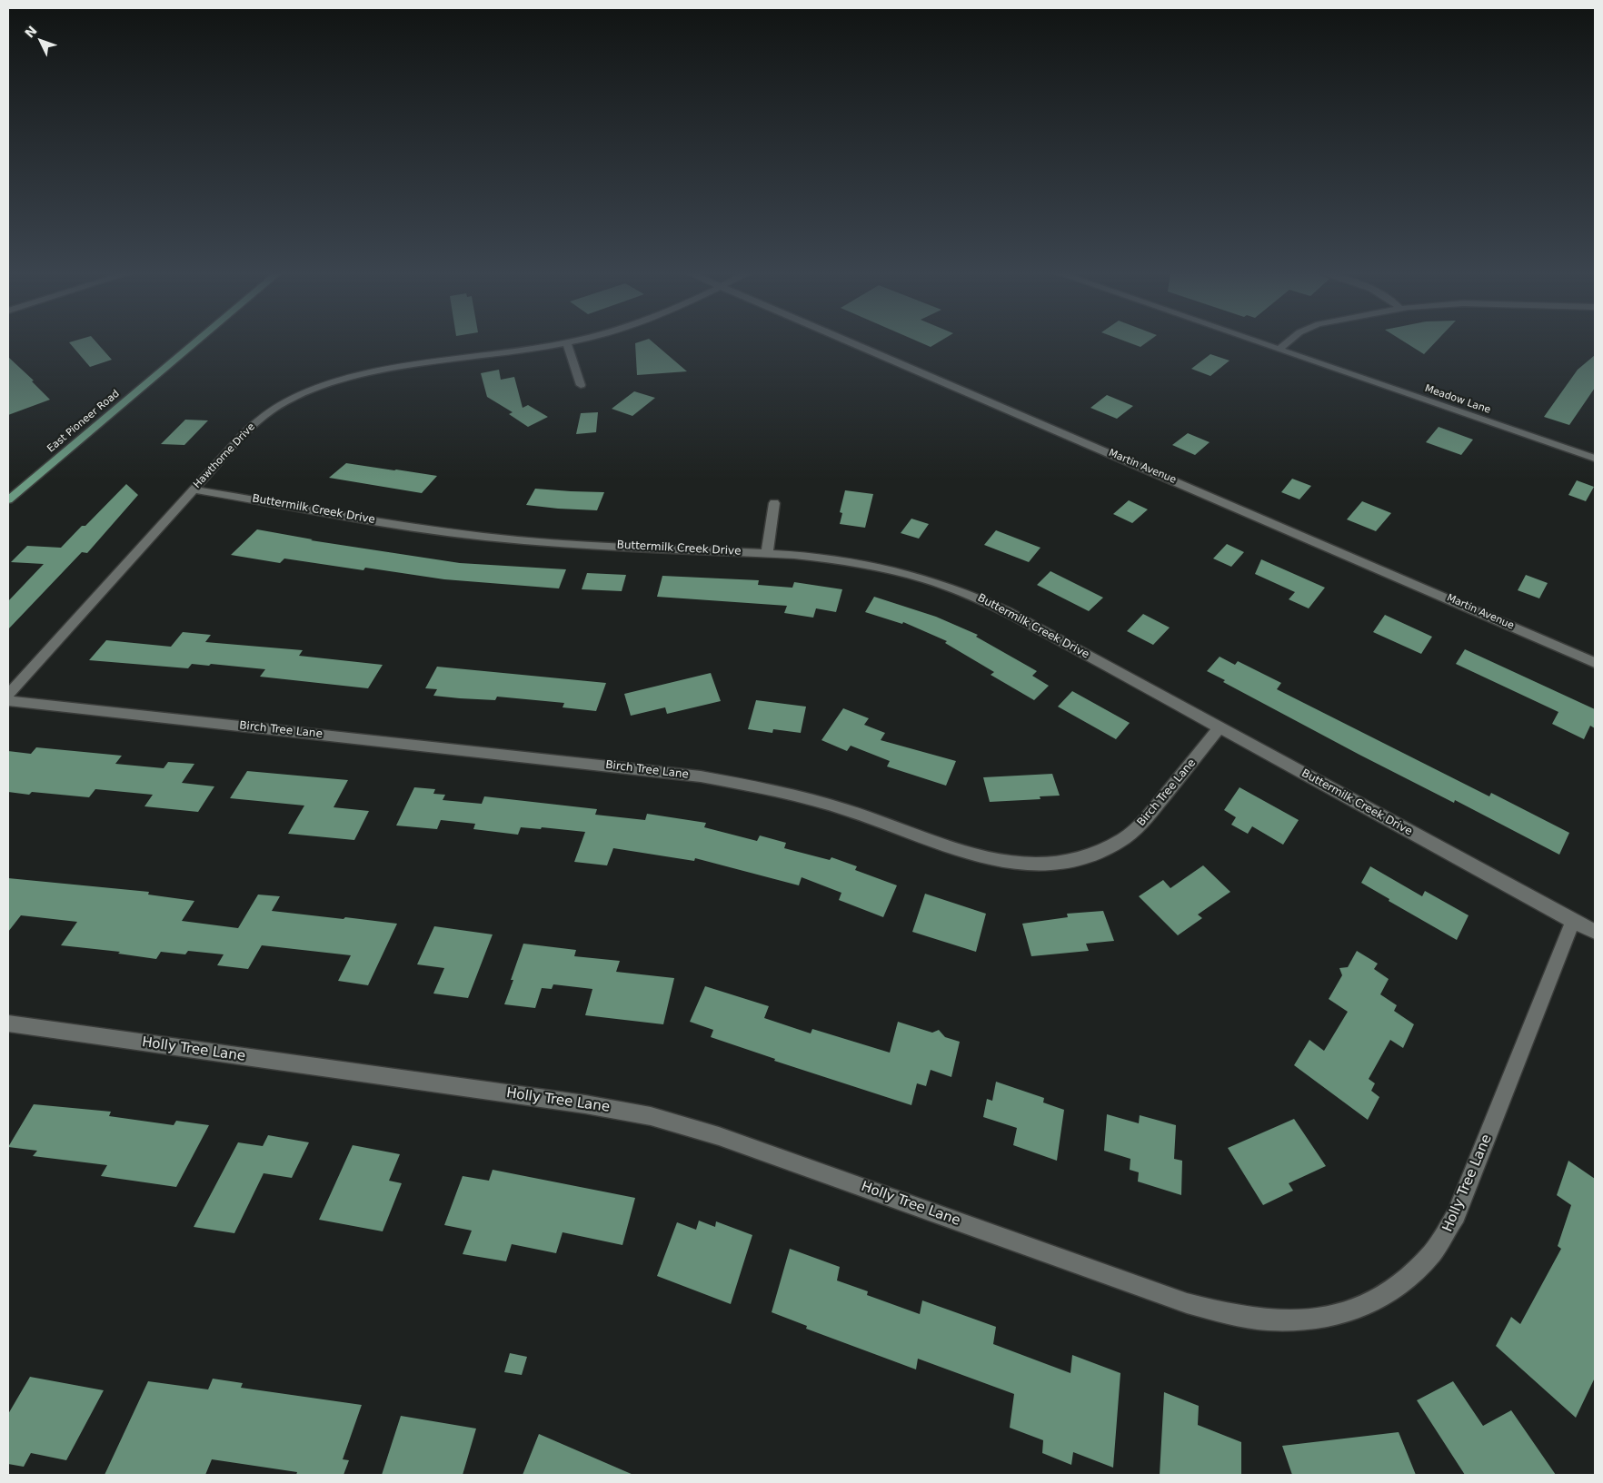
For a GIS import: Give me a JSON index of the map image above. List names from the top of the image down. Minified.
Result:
{"streets":{"main road":["East Pioneer Road"],"street":["Meadow Lane","Hawthorne Drive","Martin Avenue","Buttermilk Creek Drive","Birch Tree Lane","Holly Tree Lane"]},"crossings":[["Hawthorne Drive","Buttermilk Creek Drive"],["Buttermilk Creek Drive","Birch Tree Lane"],["Buttermilk Creek Drive","Holly Tree Lane"]],"north":"top left"}
